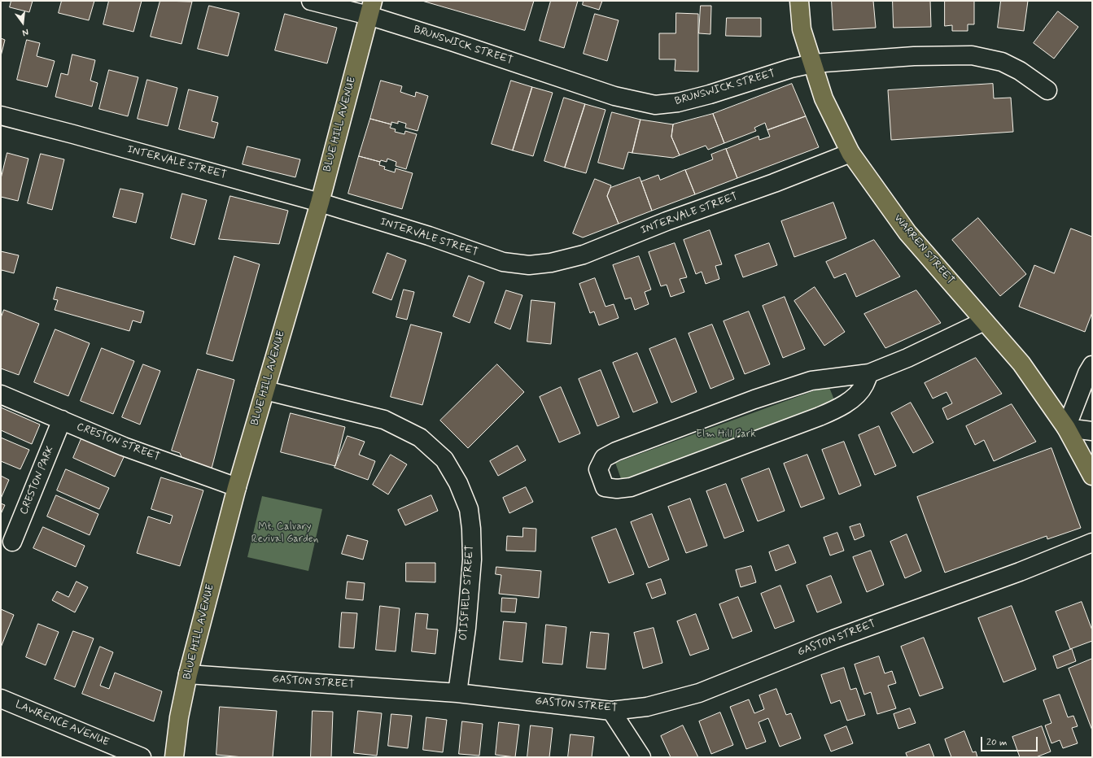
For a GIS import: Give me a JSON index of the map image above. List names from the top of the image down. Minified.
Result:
{"streets":{"main road":["BLUE HILL AVENUE","WARREN STREET"],"street":["BRUNSWICK STREET","INTERVALE STREET","CRESTON STREET","CRESTON PARK","OTISFIELD STREET","GASTON STREET","LAWRENCE AVENUE"]},"crossings":[["BRUNSWICK STREET","BLUE HILL AVENUE"],["BRUNSWICK STREET","WARREN STREET"],["BLUE HILL AVENUE","INTERVALE STREET"],["BLUE HILL AVENUE","CRESTON STREET"],["BLUE HILL AVENUE","OTISFIELD STREET"],["BLUE HILL AVENUE","GASTON STREET"],["INTERVALE STREET","WARREN STREET"],["CRESTON STREET","CRESTON PARK"],["OTISFIELD STREET","GASTON STREET"]],"parks":["Elm Hill Park","Mt. Calvary Revival Garden"],"scale_bar":"20 m","north":"bottom"}
